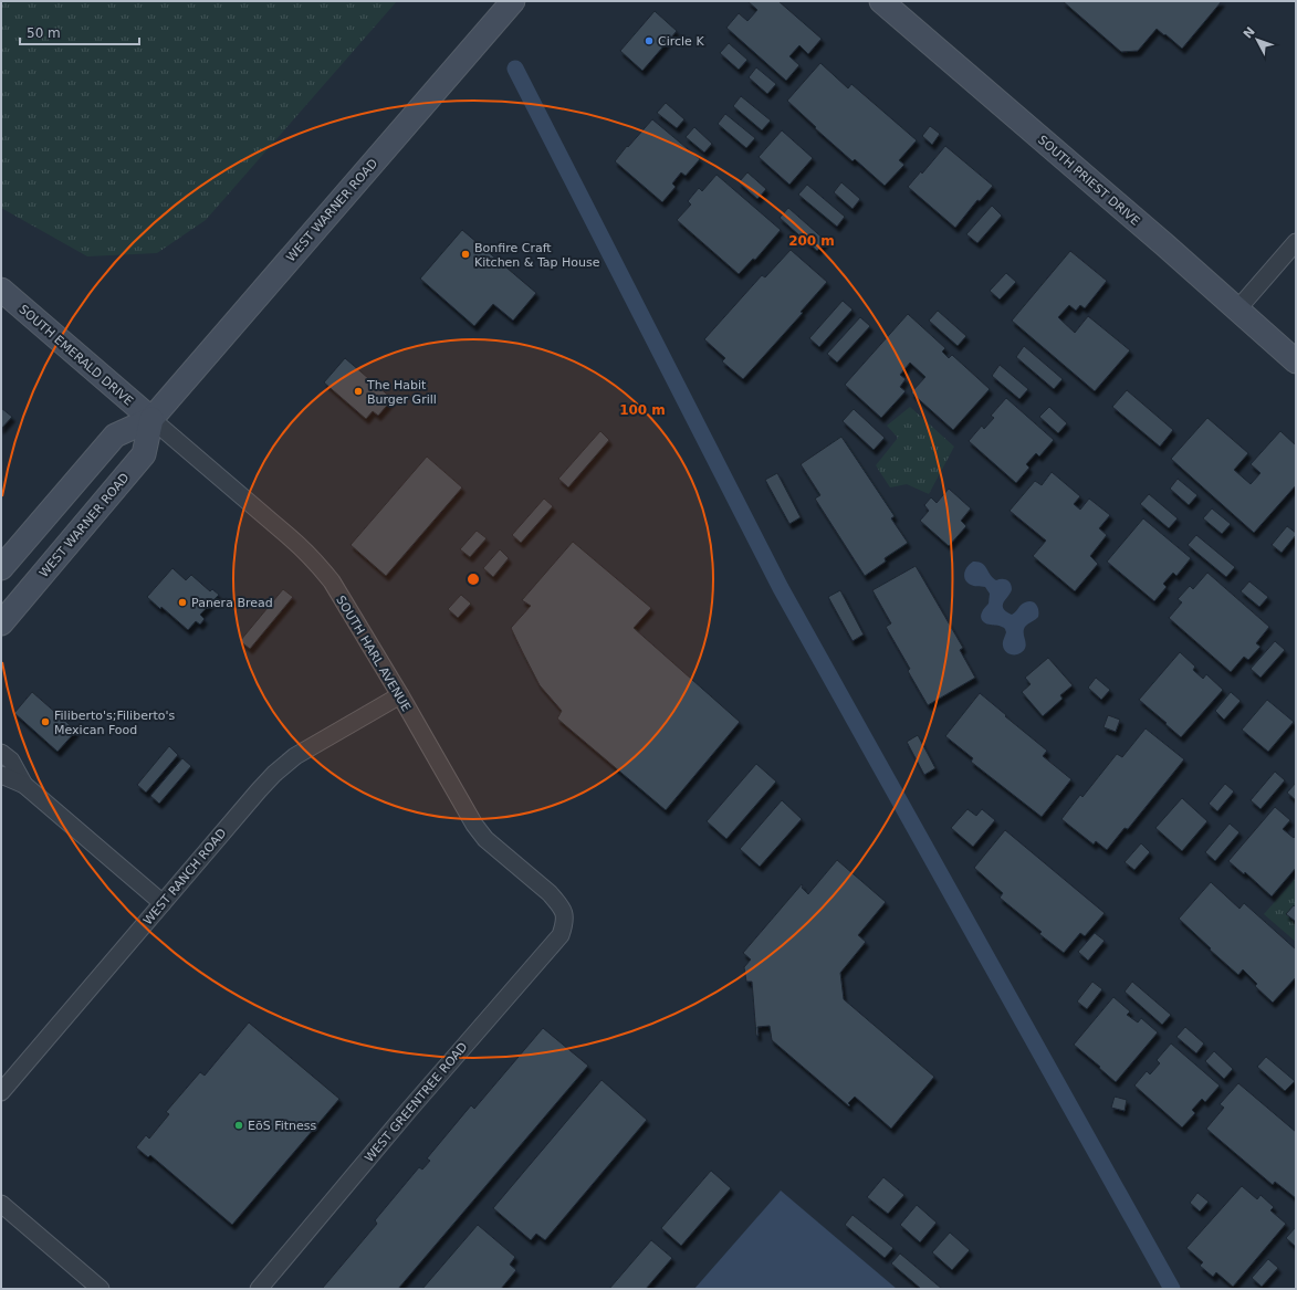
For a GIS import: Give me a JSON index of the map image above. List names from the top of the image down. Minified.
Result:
{"streets":{"main road":["SOUTH PRIEST DRIVE","WEST WARNER ROAD","SOUTH EMERALD DRIVE"],"street":["SOUTH HARL AVENUE","WEST RANCH ROAD","WEST GREENTREE ROAD"]},"crossings":[["WEST WARNER ROAD","SOUTH EMERALD DRIVE"],["WEST WARNER ROAD","SOUTH HARL AVENUE"],["SOUTH EMERALD DRIVE","SOUTH HARL AVENUE"],["SOUTH HARL AVENUE","WEST RANCH ROAD"],["SOUTH HARL AVENUE","WEST GREENTREE ROAD"]],"places":["Circle K","Bonfire Craft Kitchen & Tap House","The Habit Burger Grill","Panera Bread","Filiberto's;Filiberto's Mexican Food","EōS Fitness"],"scale_bar":"50 m","north":"top left","rings":["200 m","100 m"]}
